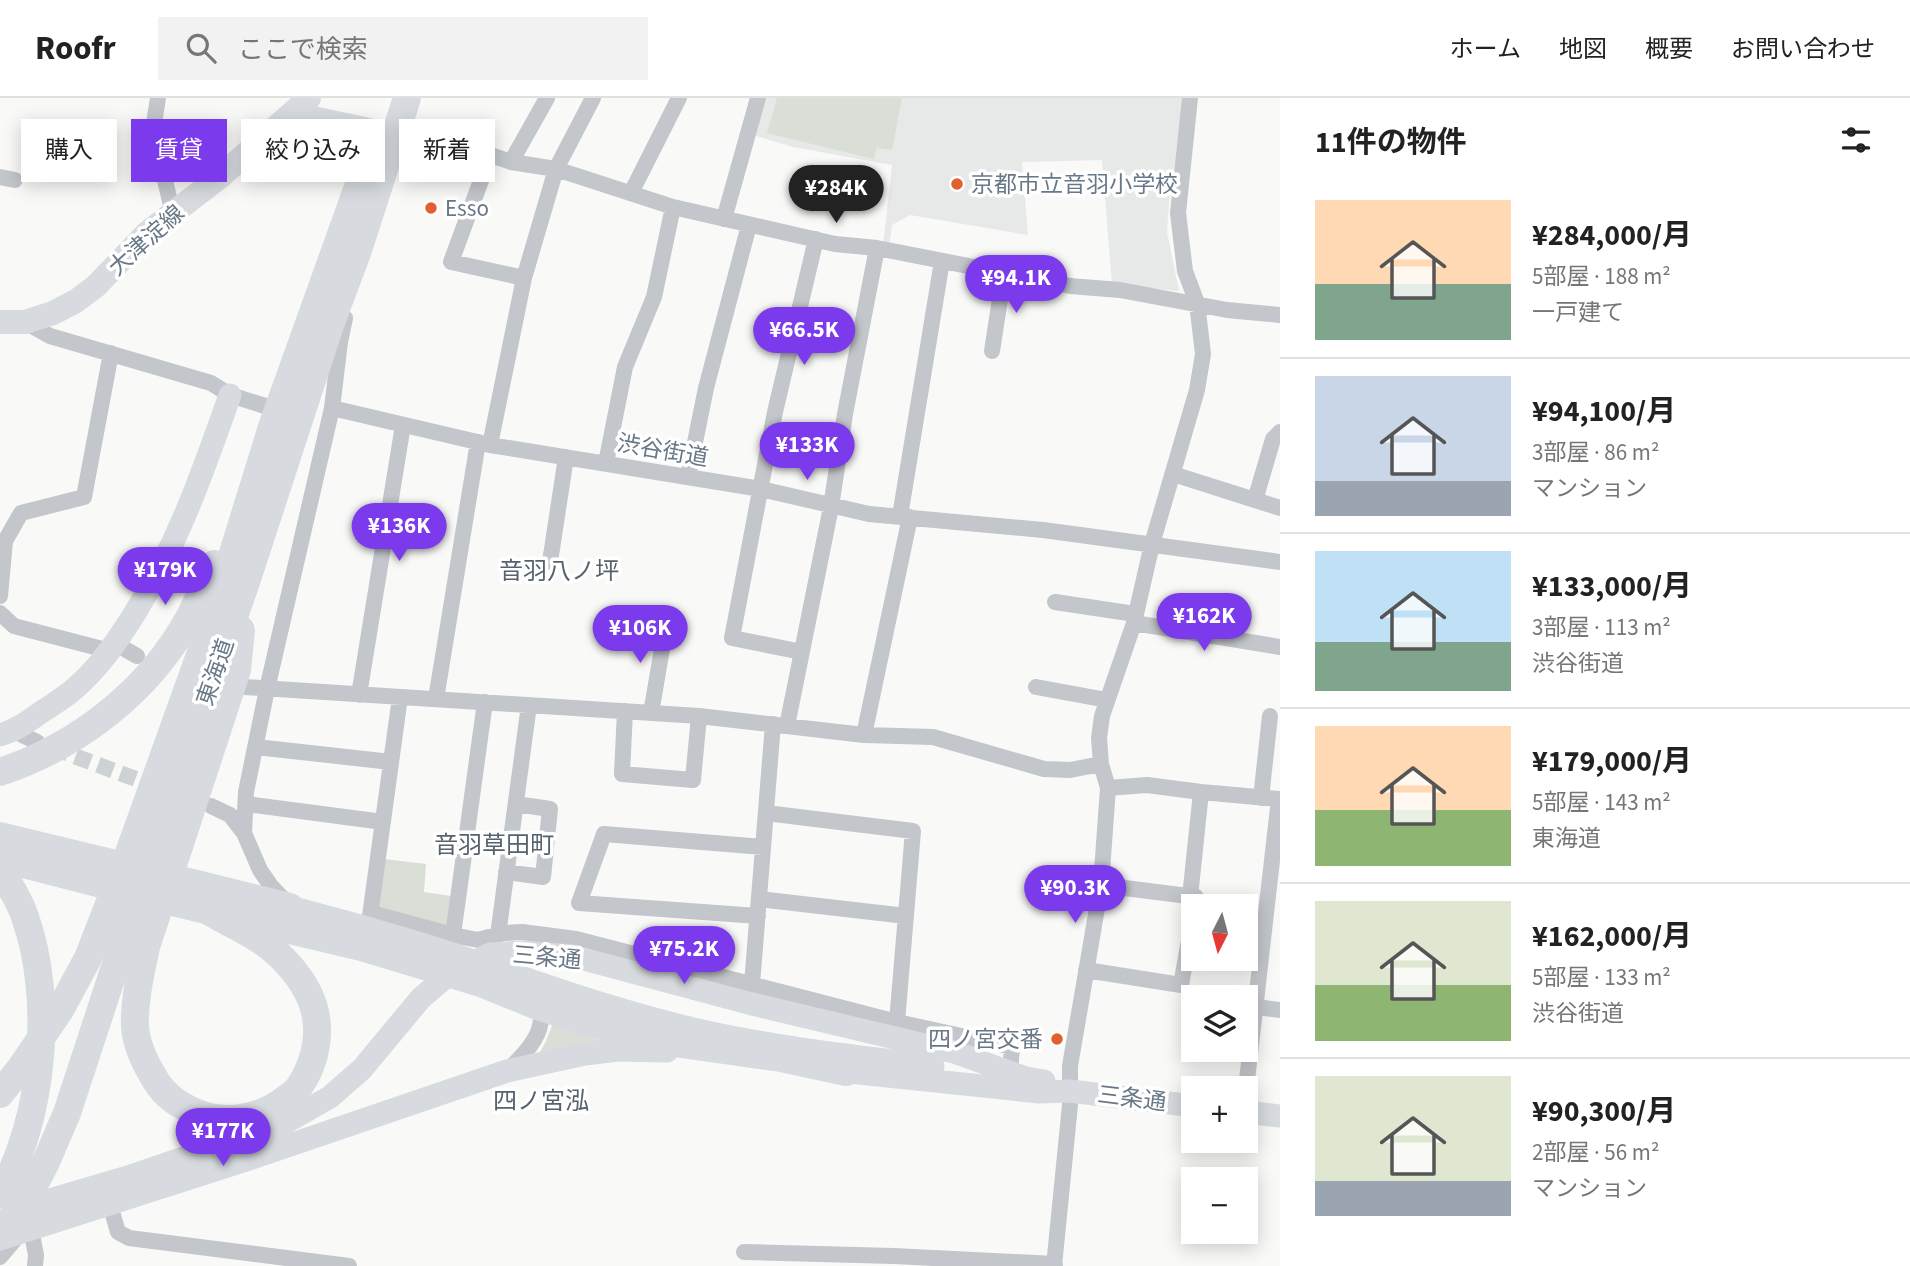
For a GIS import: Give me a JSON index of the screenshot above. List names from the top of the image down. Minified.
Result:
{"streets":{"highway":["東海道"],"main road":["大津淀線","三条通"],"street":["渋谷街道"]},"districts":["音羽八ノ坪","音羽草田町","四ノ宮泓"],"places":["京都市立音羽小学校","Esso","四ノ宮交番"],"north":"bottom","page":{"header":"Roofr","search":"ここで検索","nav":["ホーム","地図","概要","お問い合わせ"],"heading":"11件の物件","chip":["購入","賃貸","絞り込み","新着"],"price":["¥284K","¥94.1K","¥66.5K","¥133K","¥136K","¥179K","¥162K","¥106K","¥90.3K","¥75.2K","¥177K"],"list":[{"name":"¥284,000/月","note":"5部屋 · 188 m² · 一戸建て"},{"name":"¥94,100/月","note":"3部屋 · 86 m² · マンション"},{"name":"¥133,000/月","note":"3部屋 · 113 m² · 渋谷街道"},{"name":"¥179,000/月","note":"5部屋 · 143 m² · 東海道"},{"name":"¥162,000/月","note":"5部屋 · 133 m² · 渋谷街道"},{"name":"¥90,300/月","note":"2部屋 · 56 m² · マンション"}],"map_buttons":["+","−"]}}
